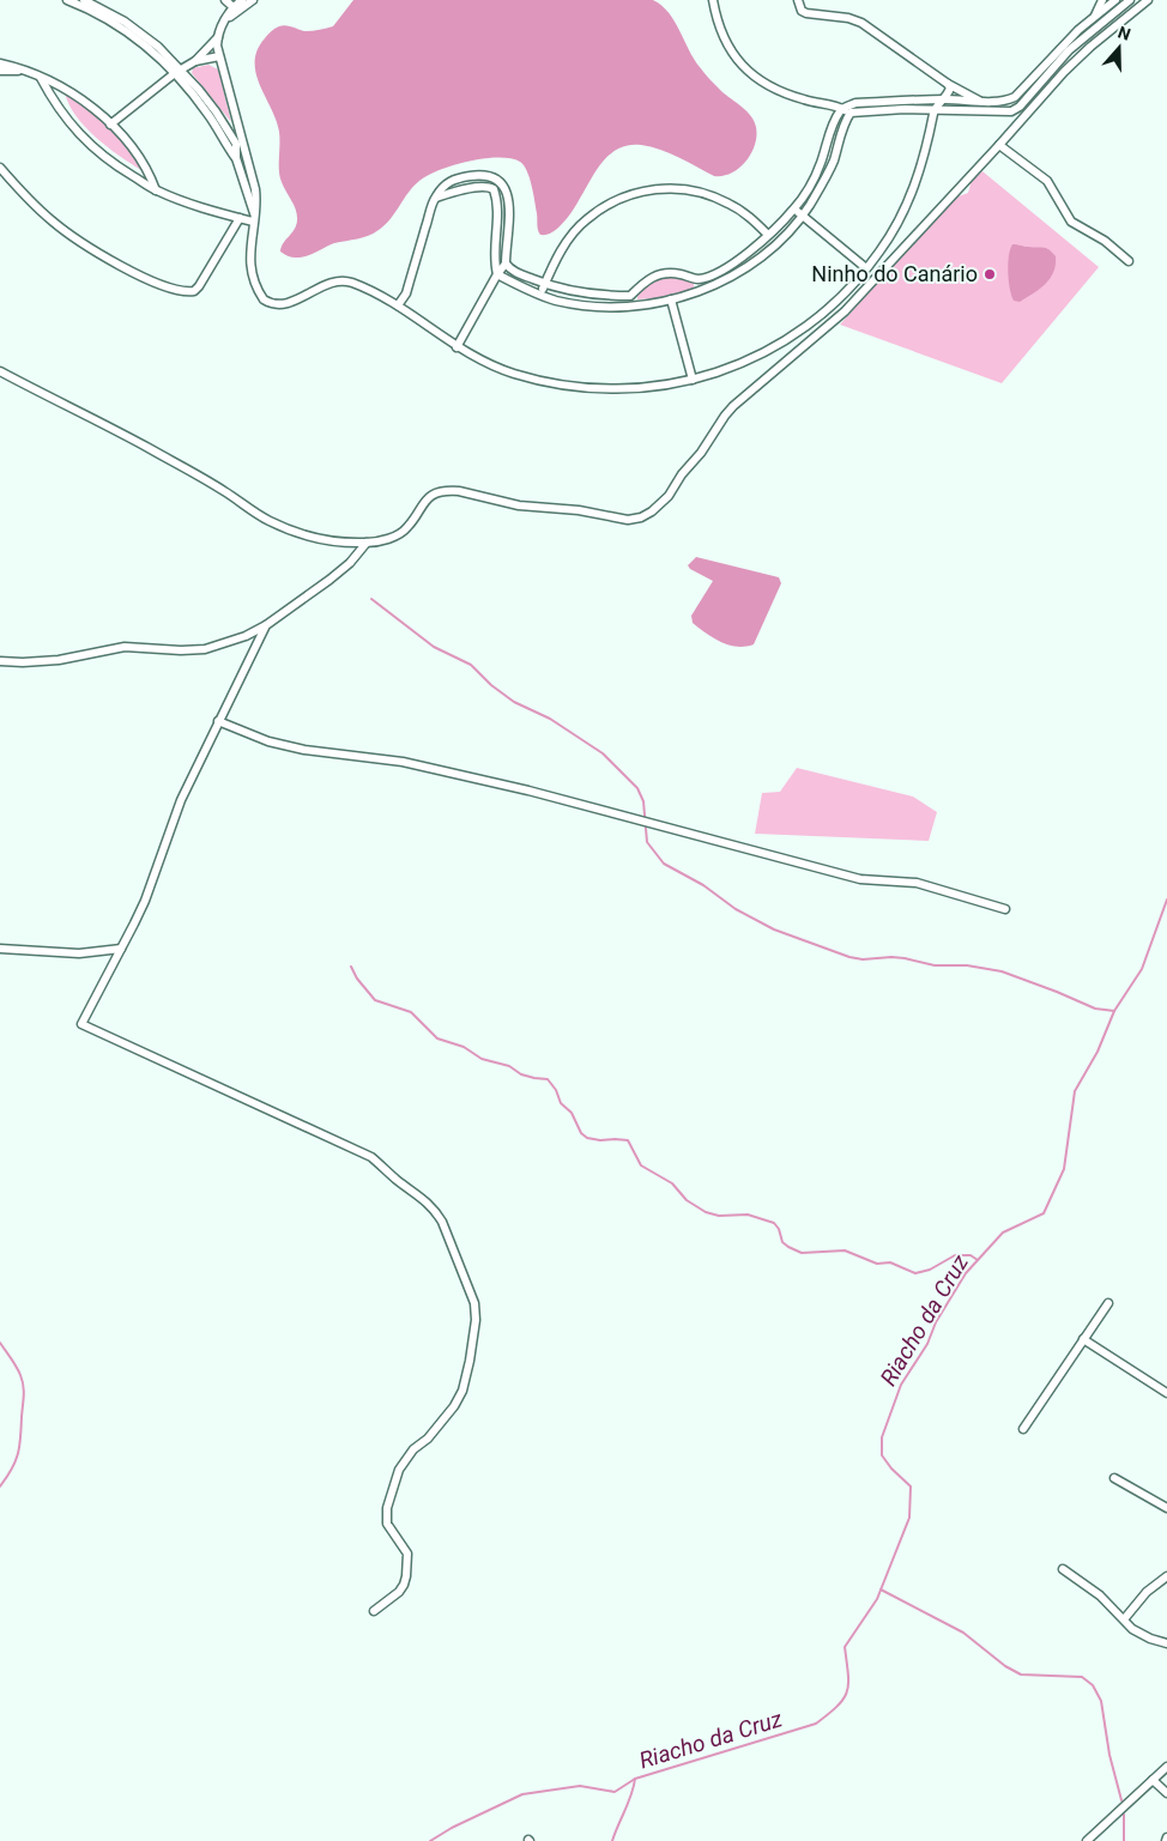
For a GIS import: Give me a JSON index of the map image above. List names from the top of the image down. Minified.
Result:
{"water":["Riacho da Cruz"],"places":["Ninho do Canário"],"north":"top"}
